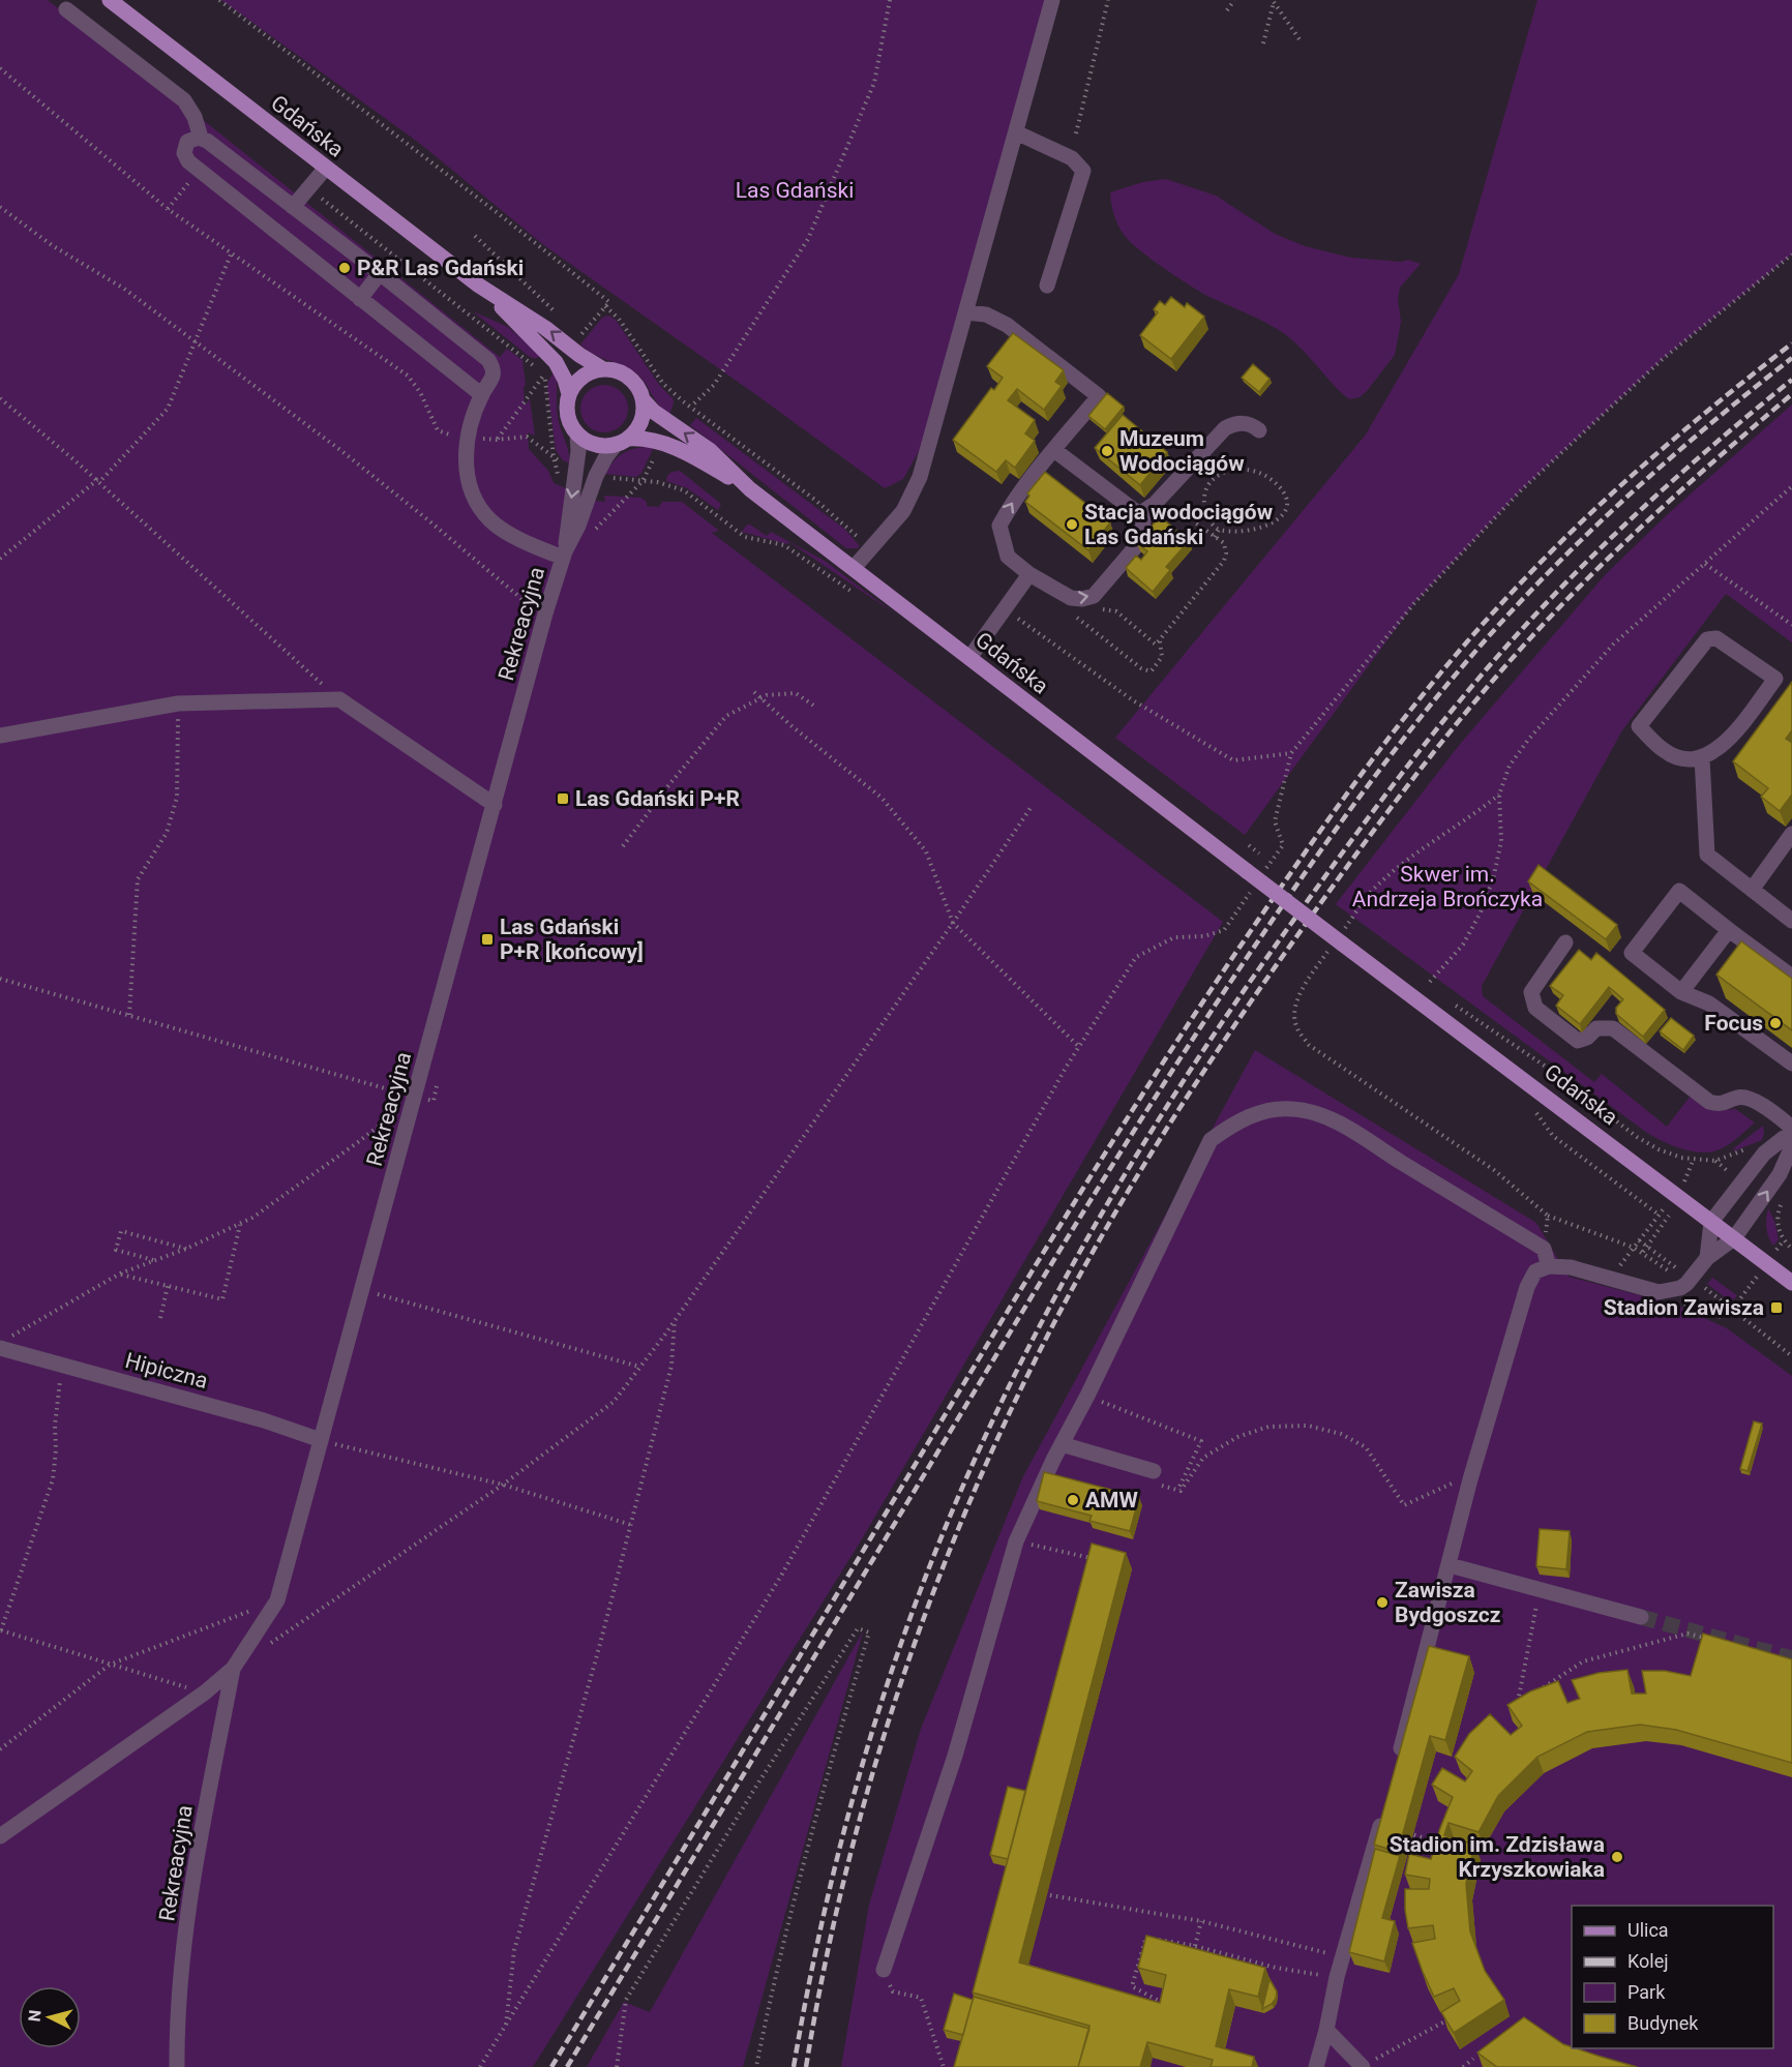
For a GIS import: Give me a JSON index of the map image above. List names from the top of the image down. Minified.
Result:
{"streets":{"main road":["Gdańska"],"street":["Rekreacyjna","Hipiczna"]},"crossings":[["Gdańska","Rekreacyjna"],["Rekreacyjna","Hipiczna"]],"parks":["Las Gdański","Skwer im. Andrzeja Brończyka"],"places":{"other":["P&R Las Gdański","Muzeum Wodociągów","Stacja wodociągów Las Gdański","Focus","AMW","Zawisza Bydgoszcz","Stadion im. Zdzisława Krzyszkowiaka"],"transit":["Las Gdański P+R","Las Gdański P+R [końcowy]","Stadion Zawisza"]},"legend":["Ulica","Kolej","Park","Budynek"],"north":"left"}
